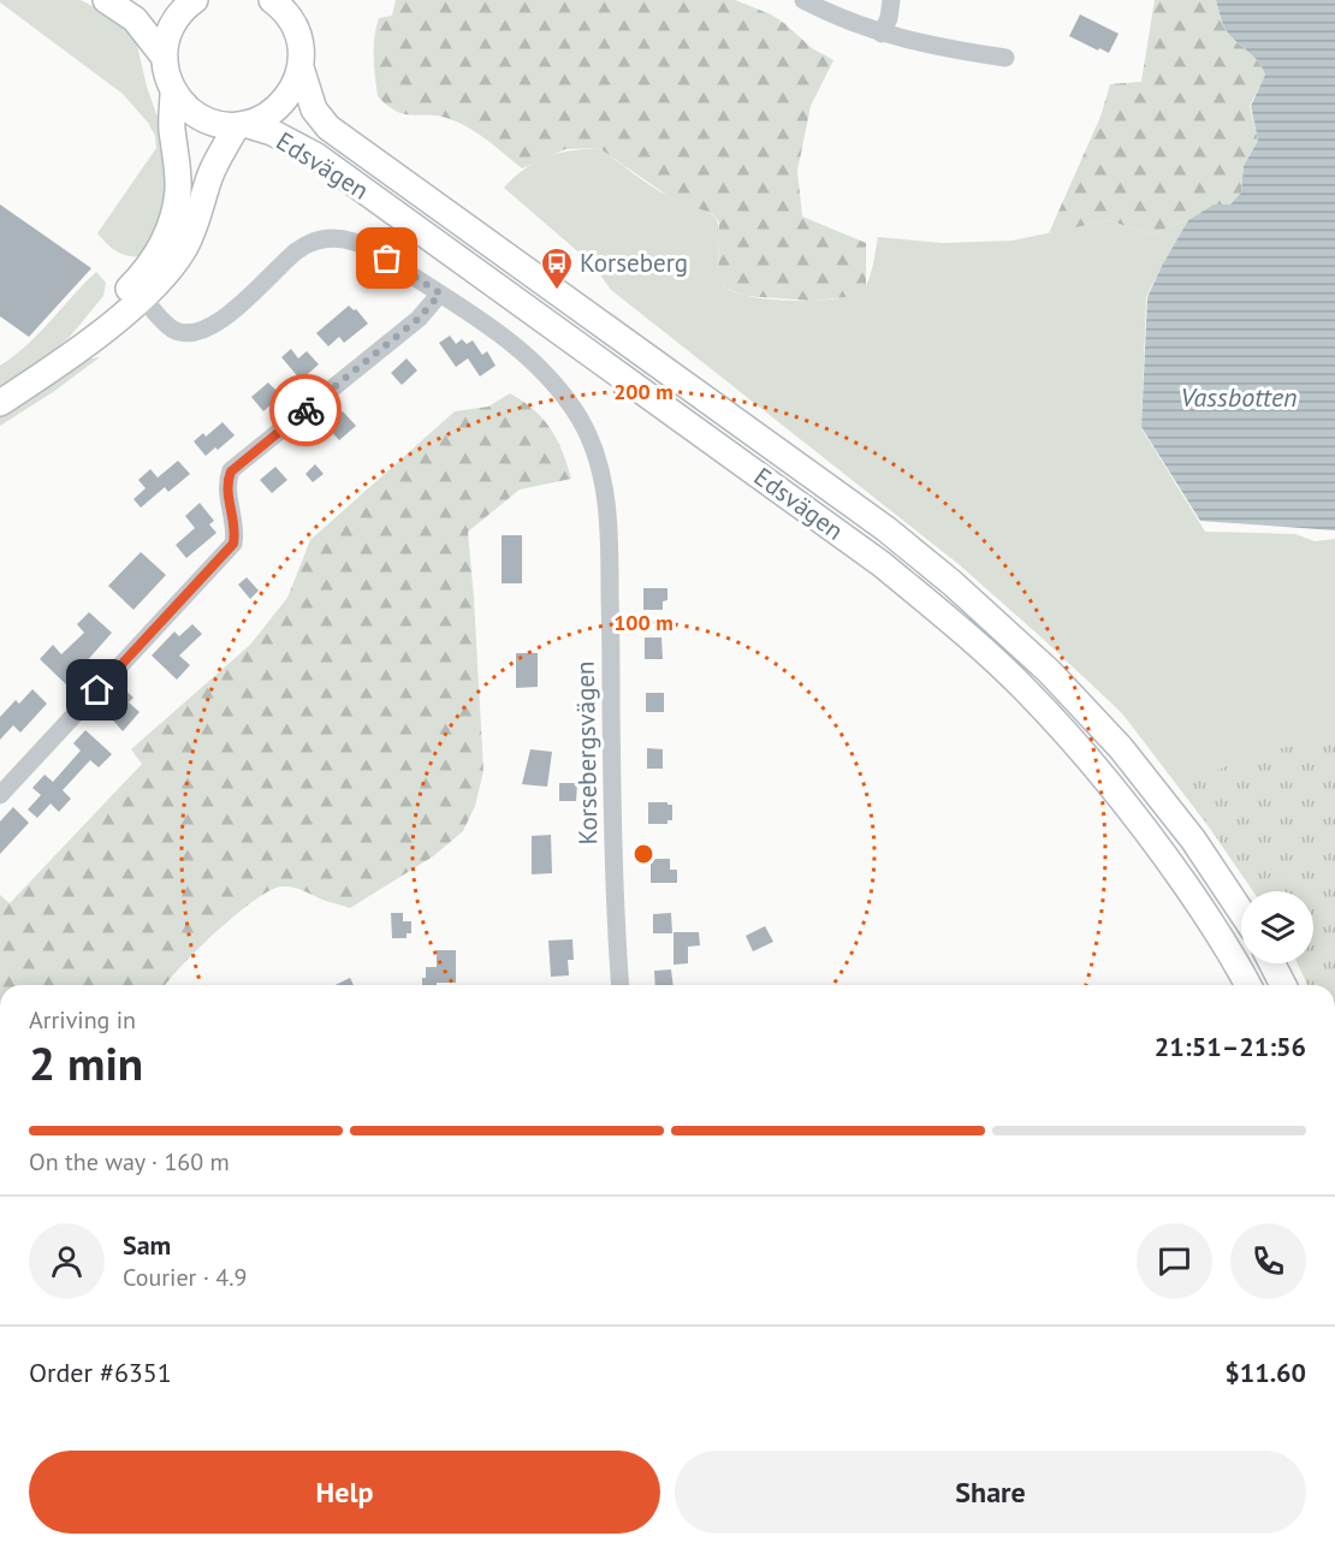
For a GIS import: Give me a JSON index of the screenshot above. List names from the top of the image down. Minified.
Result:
{"streets":{"main road":["Edsvägen"],"street":["Korsebergsvägen"]},"water":["Vassbotten"],"places":{"bus stop":["Korseberg"]},"page":{"heading":["2 min","Arriving in","21:51–21:56"],"panel":["Sam","Courier · 4.9","Order #6351","$11.60"],"bar":"On the way · 160 m","buttons":["Help","Share"]},"rings":["200 m","100 m"]}
